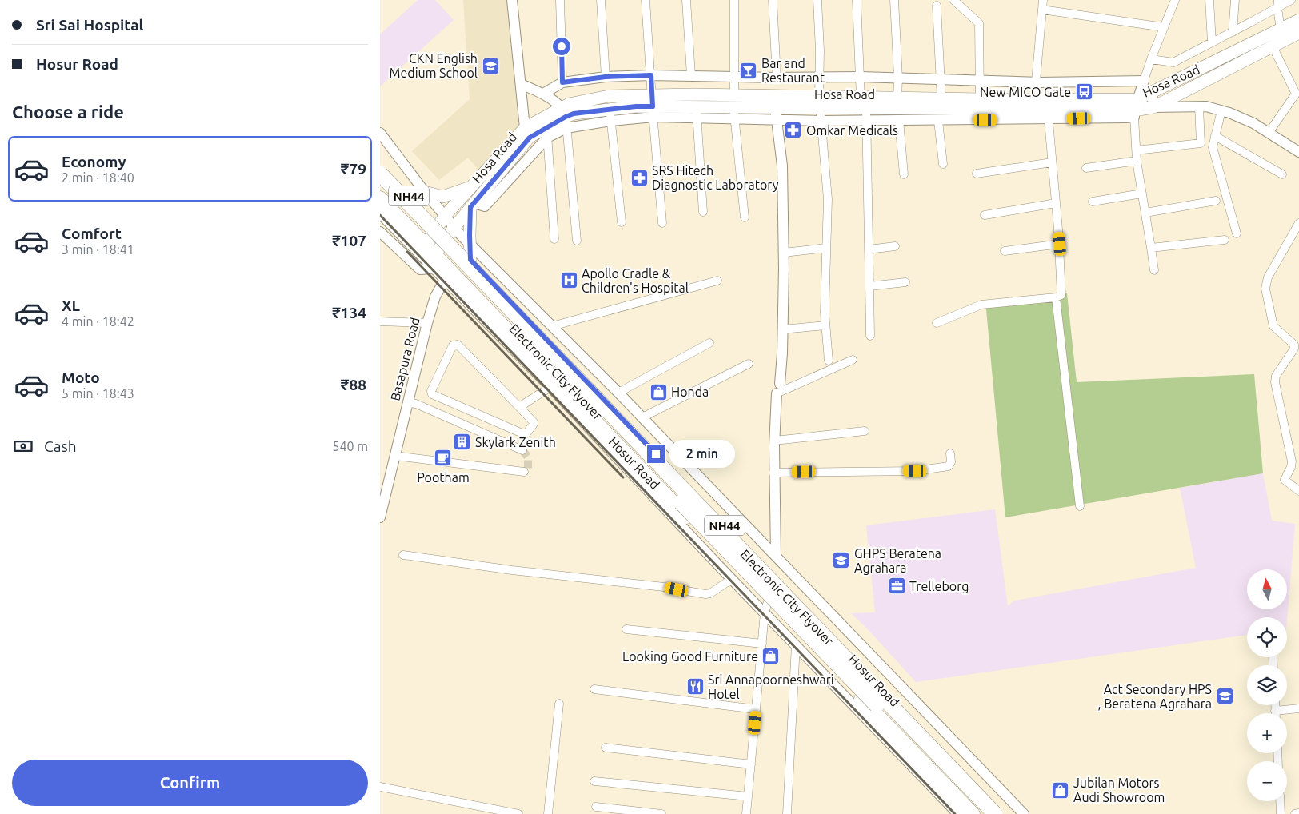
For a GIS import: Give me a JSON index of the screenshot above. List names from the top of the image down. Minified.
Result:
{"streets":{"highway":["NH44","Electronic City Flyover","Hosur Road"],"main road":["Hosa Road"],"street":["Basapura Road"]},"crossings":[["Hosa Road","Hosur Road"]],"places":{"school or university":["CKN English Medium School","GHPS Beratena Agrahara","Act Secondary HPS , Beratena Agrahara"],"bar":["Bar and Restaurant"],"bus stop":["New MICO Gate"],"pharmacy":["Omkar Medicals","SRS Hitech Diagnostic Laboratory"],"hospital":["Apollo Cradle & Children's Hospital"],"shop":["Honda","Looking Good Furniture","Jubilan Motors Audi Showroom"],"building":["Skylark Zenith"],"cafe":["Pootham"],"office":["Trelleborg"],"restaurant":["Sri Annapoorneshwari Hotel"]},"north":"top","page":{"banner":["Sri Sai Hospital","Hosur Road"],"heading":"Choose a ride","list":[{"name":"Economy","note":"2 min · 18:40","value":"₹79"},{"name":"Comfort","note":"3 min · 18:41","value":"₹107"},{"name":"XL","note":"4 min · 18:42","value":"₹134"},{"name":"Moto","note":"5 min · 18:43","value":"₹88"}],"pay":["Cash","540 m"],"bubble":"2 min","map_buttons":["+","−"],"buttons":"Confirm"}}
